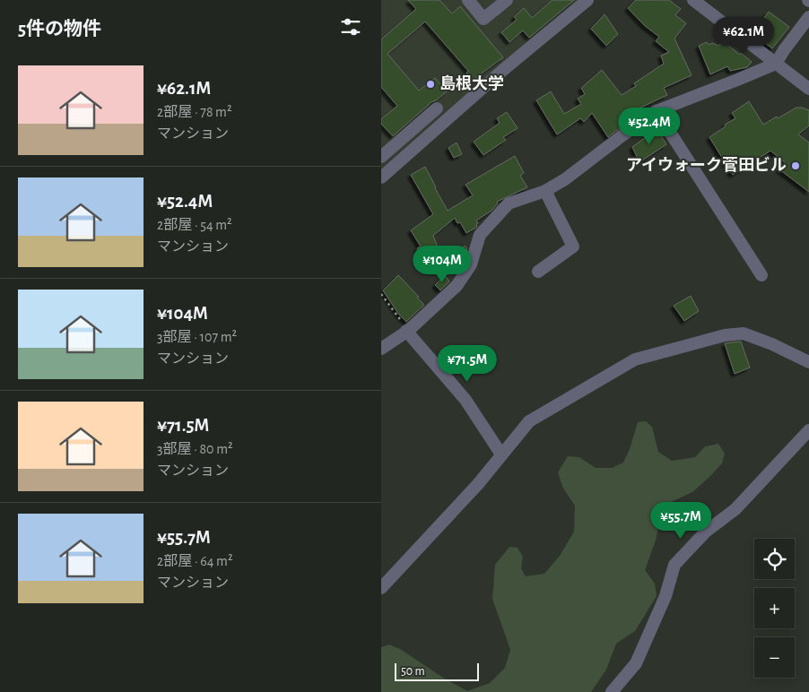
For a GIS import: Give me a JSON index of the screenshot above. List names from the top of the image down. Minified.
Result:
{"places":["島根大学","アイウォーク菅田ビル"],"scale_bar":"50 m","page":{"heading":"5件の物件","price":["¥62.1M","¥52.4M","¥104M","¥71.5M","¥55.7M"],"list":[{"name":"¥62.1M","note":"2部屋 · 78 m² · マンション"},{"name":"¥52.4M","note":"2部屋 · 54 m² · マンション"},{"name":"¥104M","note":"3部屋 · 107 m² · マンション"},{"name":"¥71.5M","note":"3部屋 · 80 m² · マンション"},{"name":"¥55.7M","note":"2部屋 · 64 m² · マンション"}],"map_buttons":["+","−"],"scale":"50 m"}}
